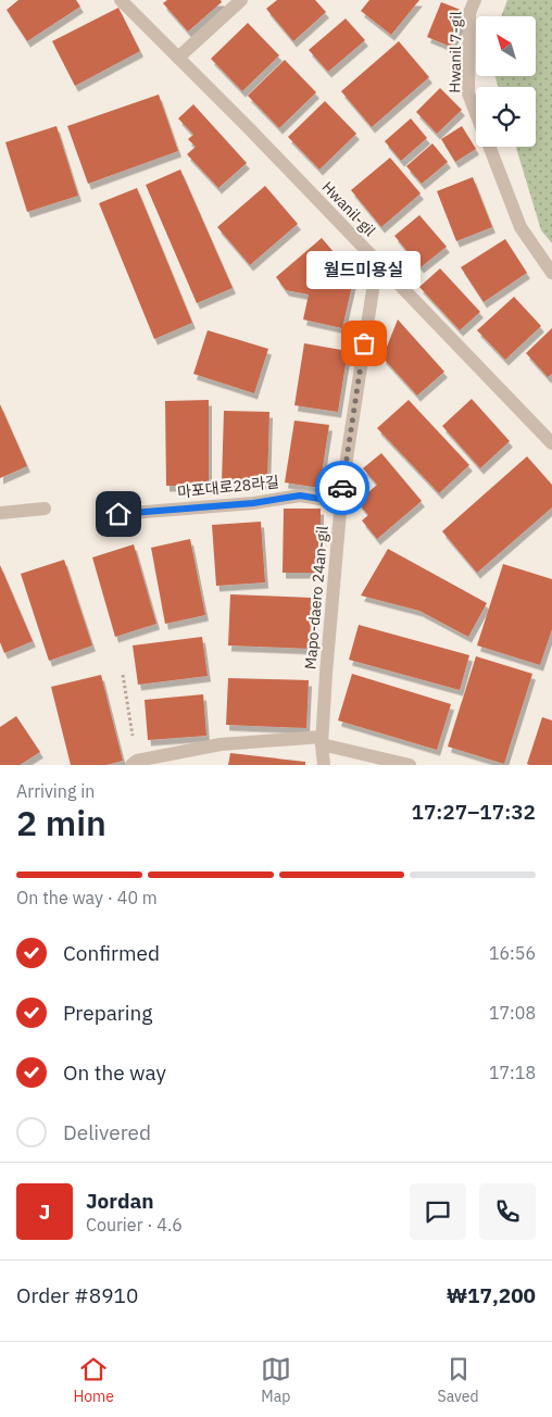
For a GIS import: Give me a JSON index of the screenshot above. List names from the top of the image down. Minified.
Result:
{"streets":{"street":["Hwanil 7-gil","Hwanil-gil","마포대로28라길","Mapo-daero 24an-gil"]},"crossings":[["Hwanil-gil","Mapo-daero 24an-gil"],["마포대로28라길","Mapo-daero 24an-gil"]],"places":["월드미용실"],"north":"top left","page":{"bubble":"월드미용실","heading":["2 min","Arriving in","17:27–17:32"],"panel":["Jordan","Courier · 4.6","Order #8910","₩17,200"],"bar":"On the way · 40 m","list":[["Confirmed","16:56"],["Preparing","17:08"],["On the way","17:18"],"Delivered"],"round":"J","tabs":["Home","Map","Saved"]}}
